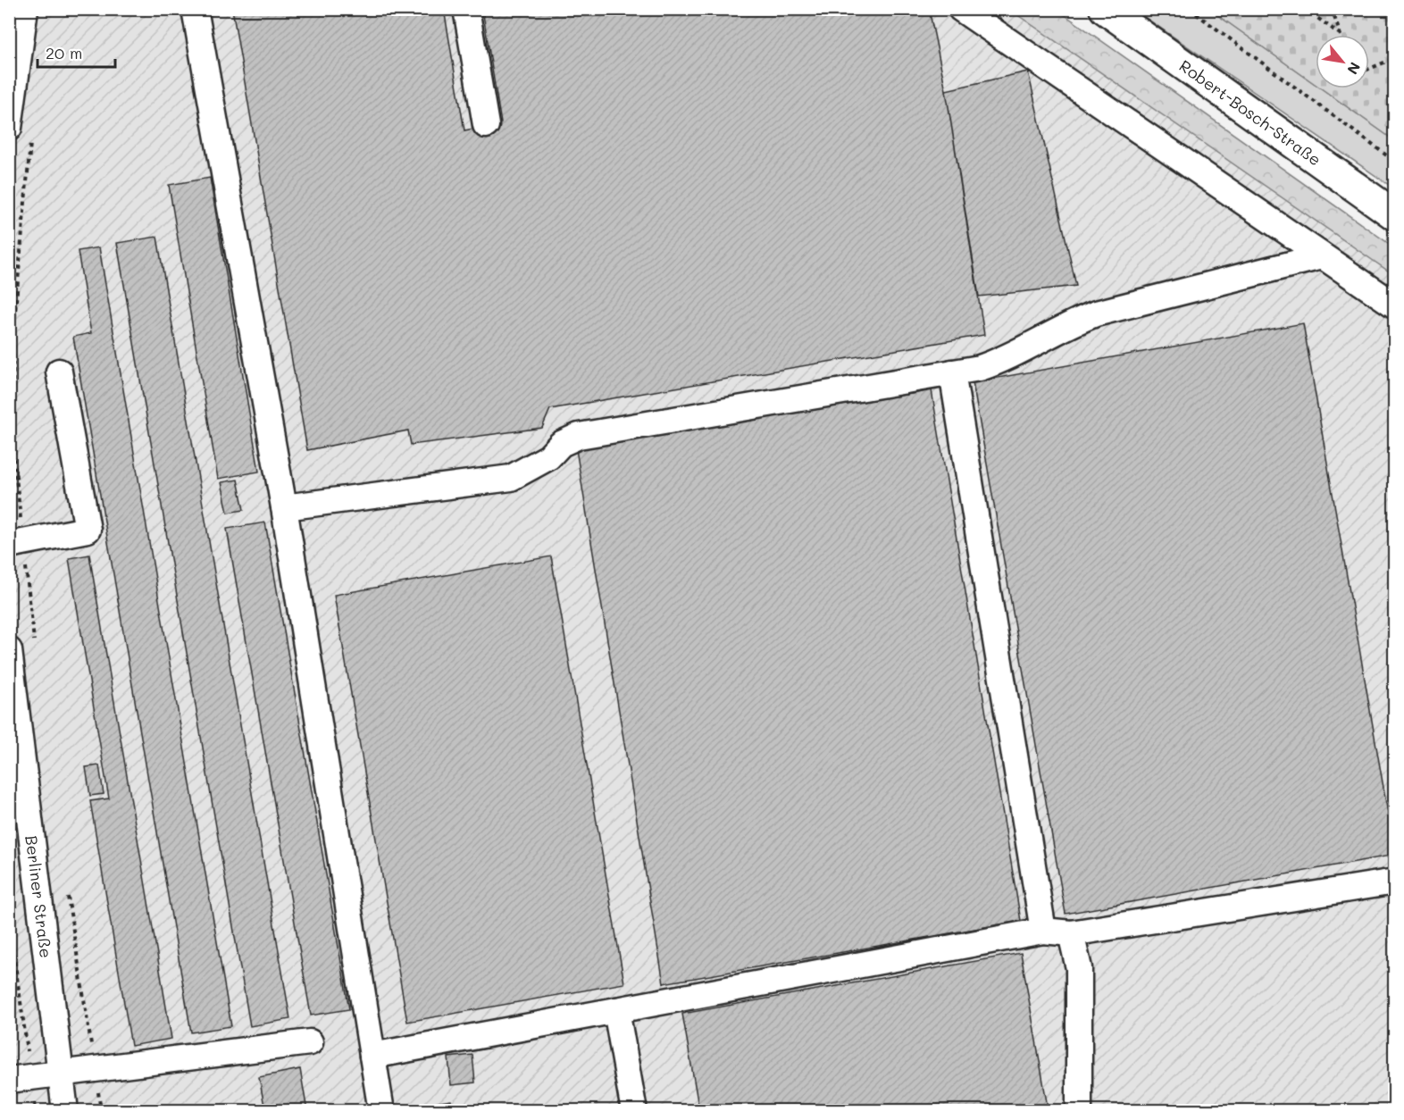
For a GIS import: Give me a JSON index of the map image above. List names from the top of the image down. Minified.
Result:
{"streets":{"main road":["Robert-Bosch-Straße"],"street":["Berliner Straße"]},"scale_bar":"20 m","north":"bottom right"}
